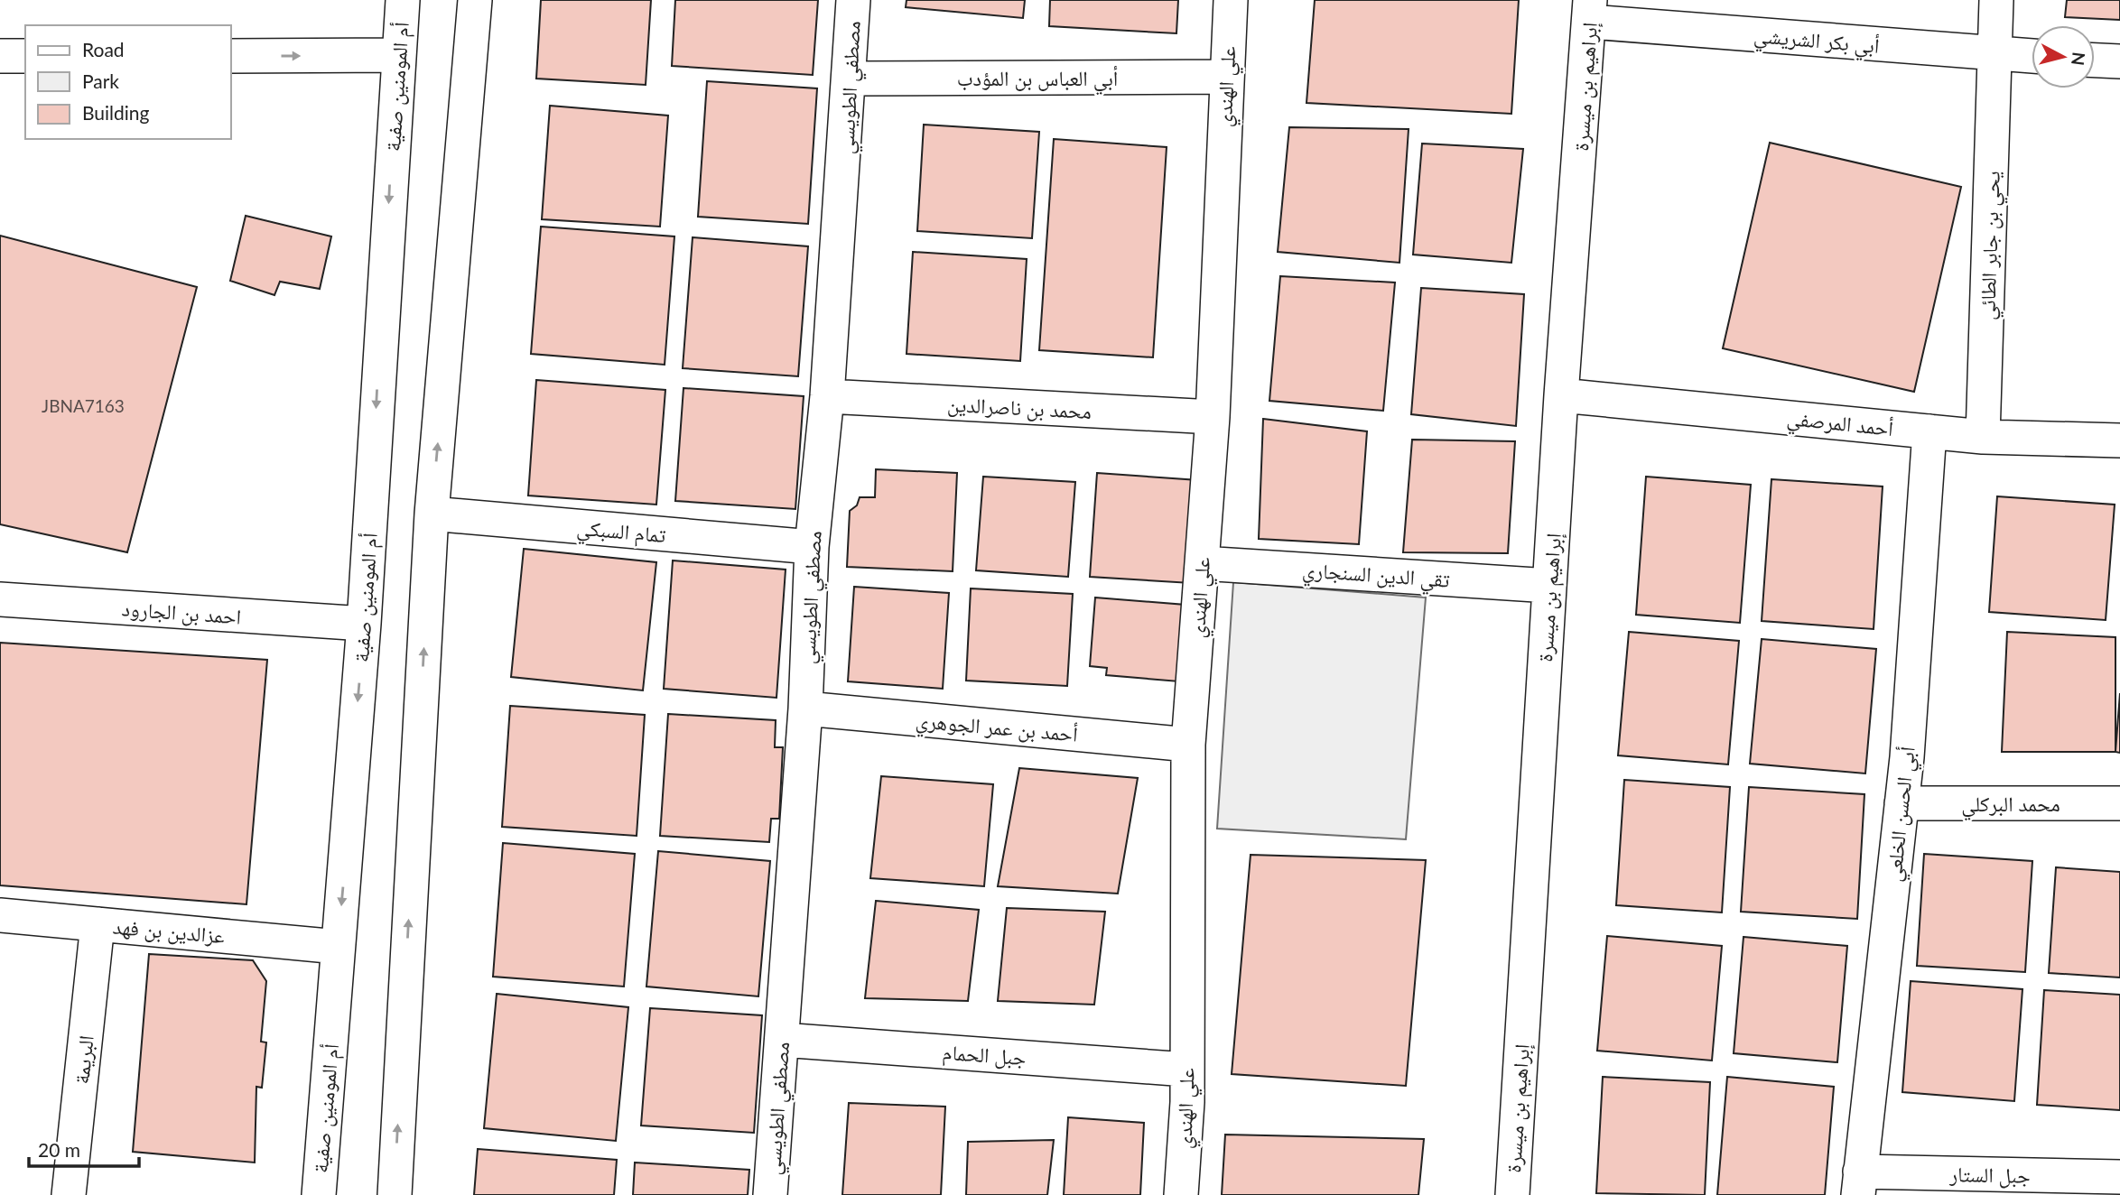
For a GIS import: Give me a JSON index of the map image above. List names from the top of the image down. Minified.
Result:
{"streets":{"street":["أبي بكر الشريشي","أبي العباس بن المؤدب","أم المومنين صفية","علي الهندي","إبراهيم بن ميسرة","مصطفي الطويسي","يحي بن جابر الطائي","محمد بن ناصرالدين","أحمد المرصفي","تمام السبكي","تقي الدين السنجاري","احمد بن الجارود","أحمد بن عمر الجوهري","محمد البركلي","أبي الحسن الخلعي","عزالدين بن فهد","جبل الحمام","البريمة","جبل الستار"]},"crossings":[["أبي بكر الشريشي","إبراهيم بن ميسرة"],["أبي بكر الشريشي","يحي بن جابر الطائي"],["أبي العباس بن المؤدب","علي الهندي"],["أبي العباس بن المؤدب","مصطفي الطويسي"],["أم المومنين صفية","احمد بن الجارود"],["أم المومنين صفية","عزالدين بن فهد"],["علي الهندي","محمد بن ناصرالدين"],["علي الهندي","تقي الدين السنجاري"],["علي الهندي","أحمد بن عمر الجوهري"],["علي الهندي","جبل الحمام"],["إبراهيم بن ميسرة","أحمد المرصفي"],["إبراهيم بن ميسرة","تقي الدين السنجاري"],["مصطفي الطويسي","محمد بن ناصرالدين"],["مصطفي الطويسي","تمام السبكي"],["مصطفي الطويسي","أحمد بن عمر الجوهري"],["مصطفي الطويسي","جبل الحمام"],["يحي بن جابر الطائي","أحمد المرصفي"],["أحمد المرصفي","أبي الحسن الخلعي"],["محمد البركلي","أبي الحسن الخلعي"],["أبي الحسن الخلعي","جبل الستار"],["عزالدين بن فهد","البريمة"]],"house_numbers":["JBNA7163"],"legend":["Road","Park","Building"],"scale_bar":"20 m","north":"right"}
